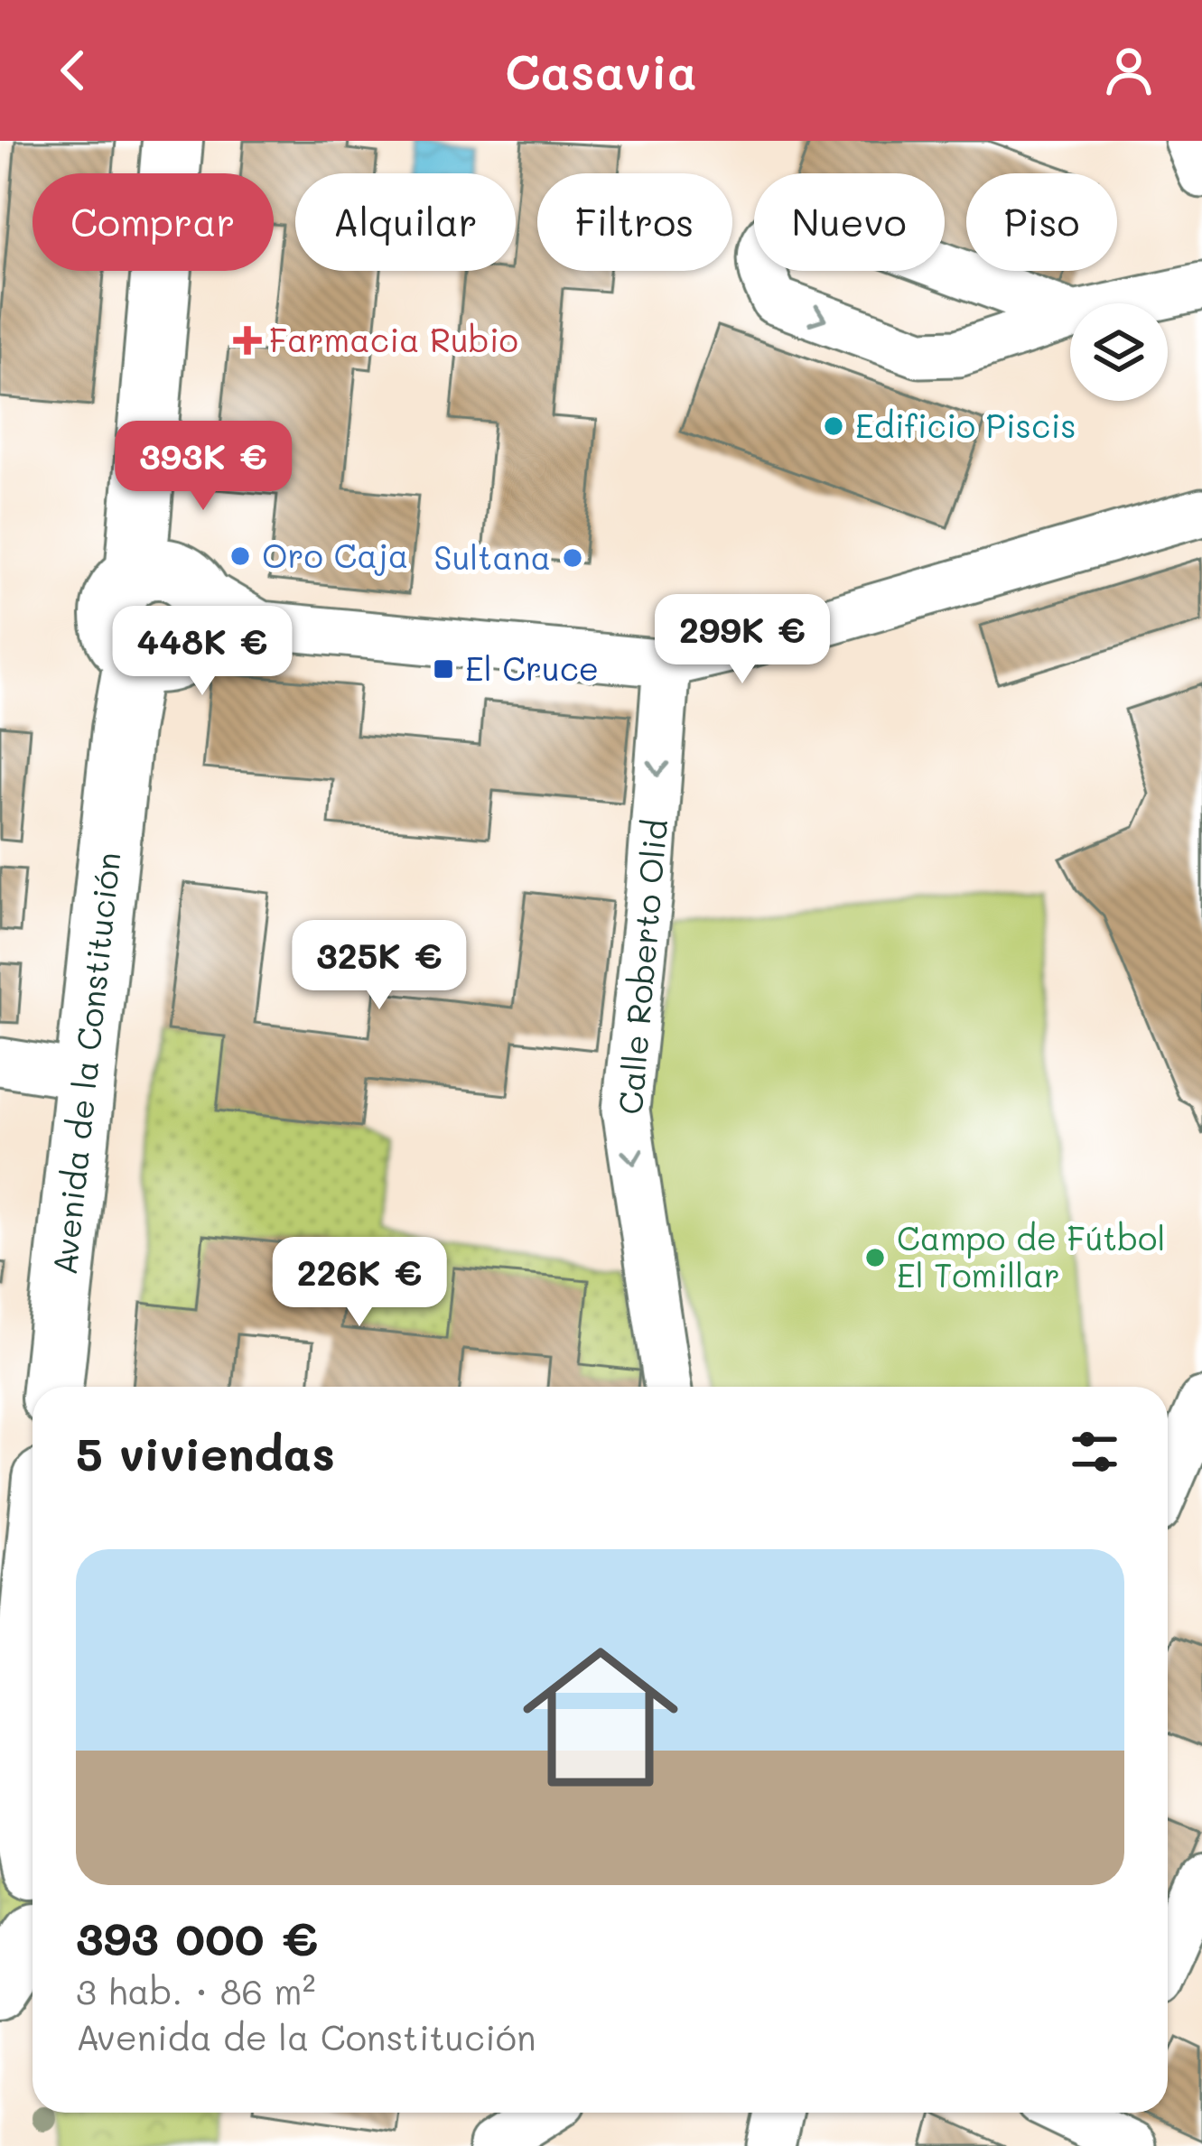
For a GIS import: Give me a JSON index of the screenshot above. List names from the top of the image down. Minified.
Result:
{"streets":{"main road":["Avenida de la Constitución"],"street":["Calle Roberto Olid"]},"one_way":["Calle Roberto Olid"],"places":{"health":["Farmacia Rubio"],"other":["Edificio Piscis","Oro Caja","Sultana","Campo de Fútbol El Tomillar"],"transit":["El Cruce"]},"page":{"header":"Casavia","chip":["Comprar","Alquilar","Filtros","Nuevo","Piso"],"price":["393K €","299K €","448K €","325K €","226K €"],"heading":"5 viviendas","list":[{"name":"393 000 €","note":"3 hab. · 86 m² · Avenida de la Constitución"}]}}
